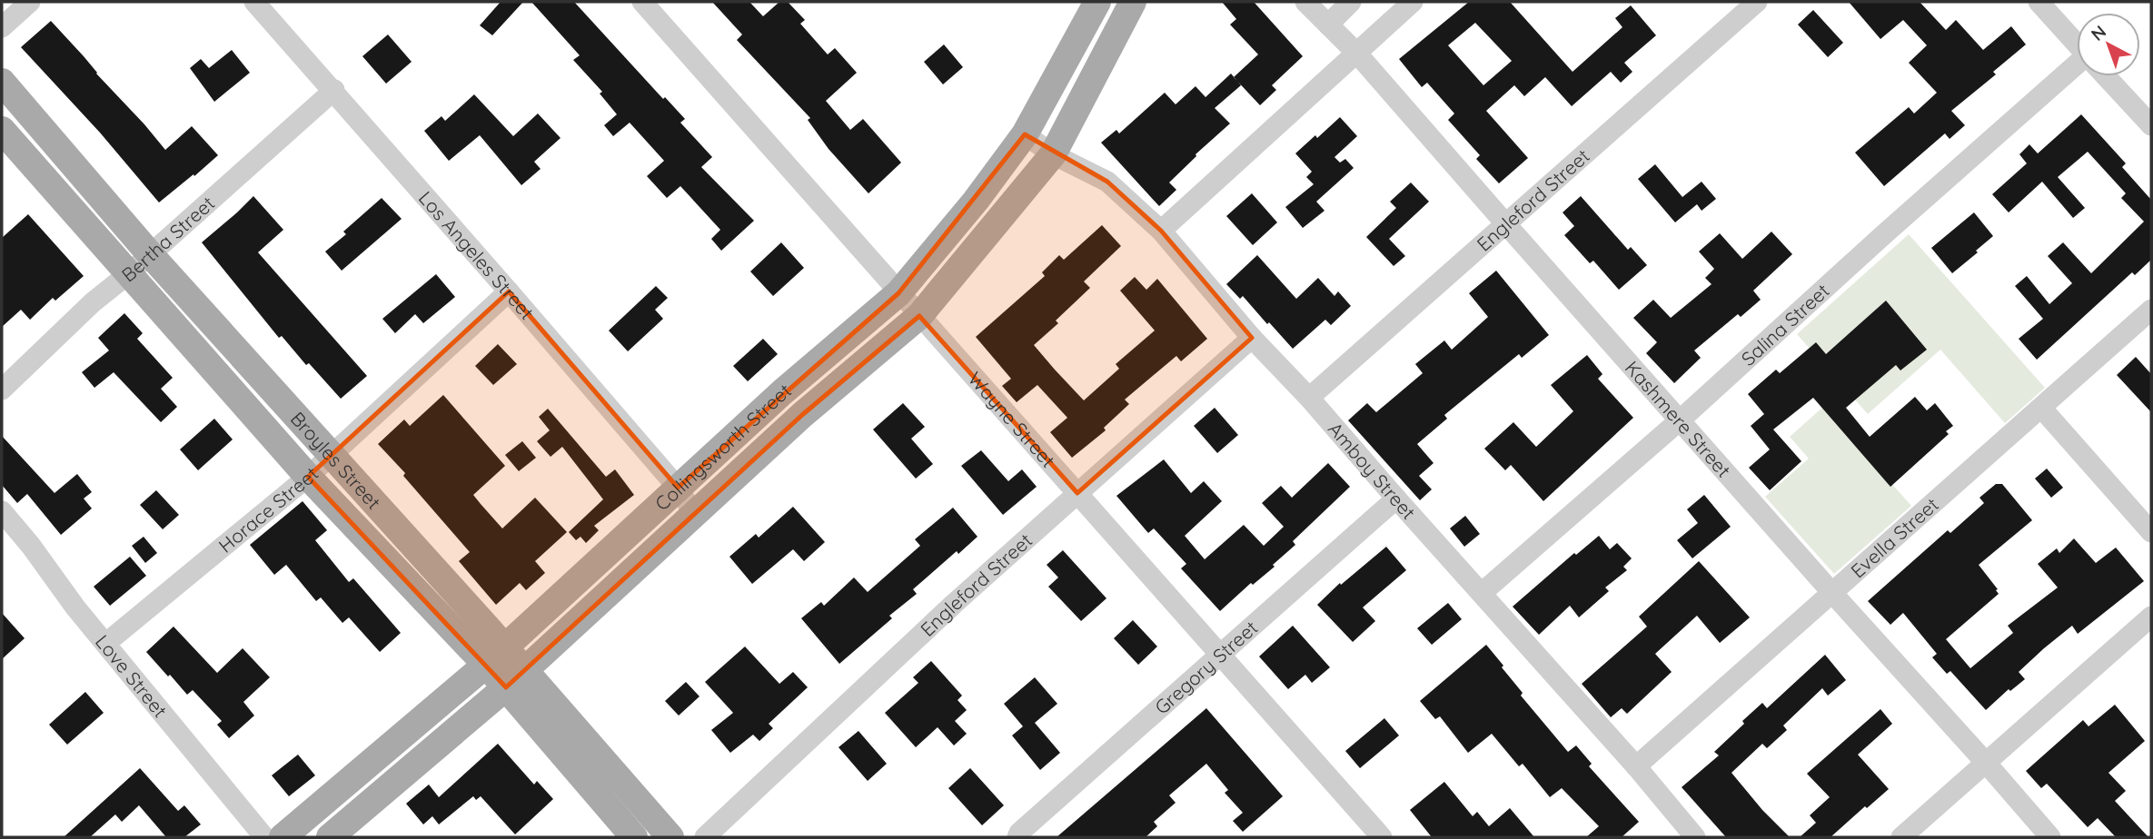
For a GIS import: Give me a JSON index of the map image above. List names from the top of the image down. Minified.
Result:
{"streets":{"main road":["Collingsworth Street","Broyles Street"],"street":["Engleford Street","Bertha Street","Los Angeles Street","Salina Street","Kashmere Street","Wayne Street","Amboy Street","Horace Street","Evella Street","Gregory Street","Love Street"]},"crossings":[["Engleford Street","Kashmere Street"],["Engleford Street","Wayne Street"],["Engleford Street","Amboy Street"],["Bertha Street","Los Angeles Street"],["Bertha Street","Broyles Street"],["Los Angeles Street","Collingsworth Street"],["Los Angeles Street","Horace Street"],["Salina Street","Kashmere Street"],["Salina Street","Amboy Street"],["Kashmere Street","Evella Street"],["Wayne Street","Collingsworth Street"],["Wayne Street","Gregory Street"],["Collingsworth Street","Broyles Street"],["Collingsworth Street","Amboy Street"],["Broyles Street","Horace Street"],["Amboy Street","Evella Street"],["Amboy Street","Gregory Street"],["Horace Street","Love Street"]],"north":"top left"}
